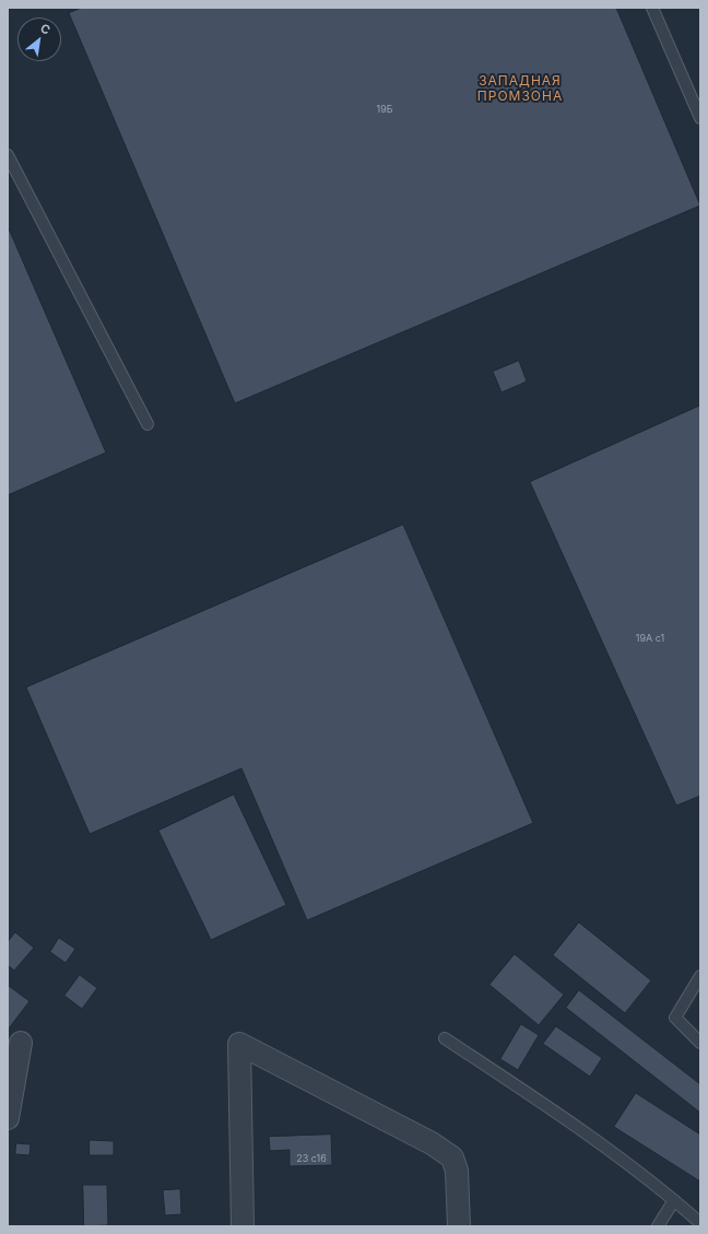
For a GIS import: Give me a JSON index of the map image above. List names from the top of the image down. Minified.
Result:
{"districts":["ЗАПАДНАЯ ПРОМЗОНА"],"house_numbers":["19Б","19А с1","23 с16"],"north":"top right"}
